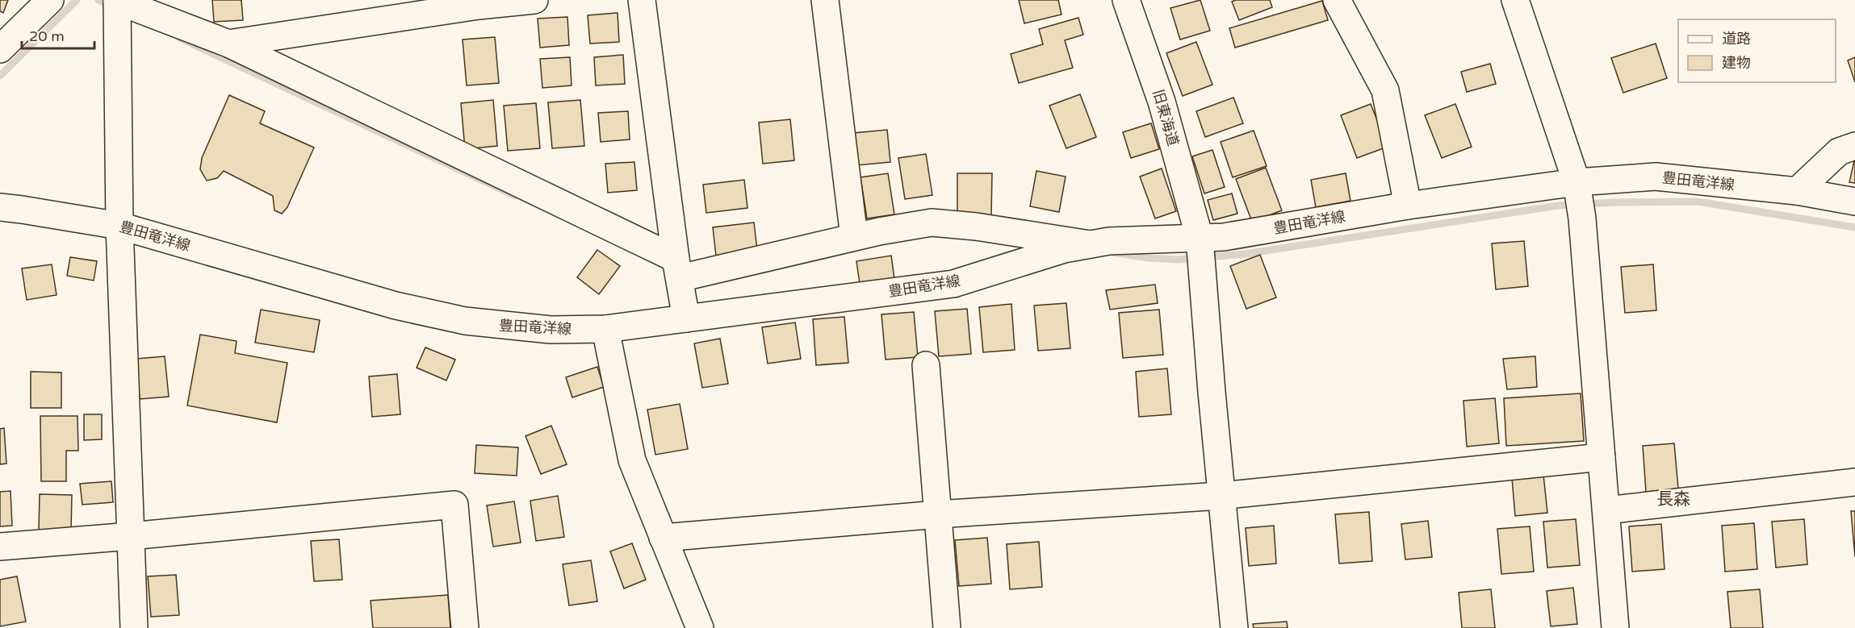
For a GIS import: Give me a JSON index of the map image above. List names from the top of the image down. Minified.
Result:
{"streets":{"street":["旧東海道","豊田竜洋線"]},"crossings":[["旧東海道","豊田竜洋線"]],"districts":["長森"],"legend":["道路","建物"],"scale_bar":"20 m"}
